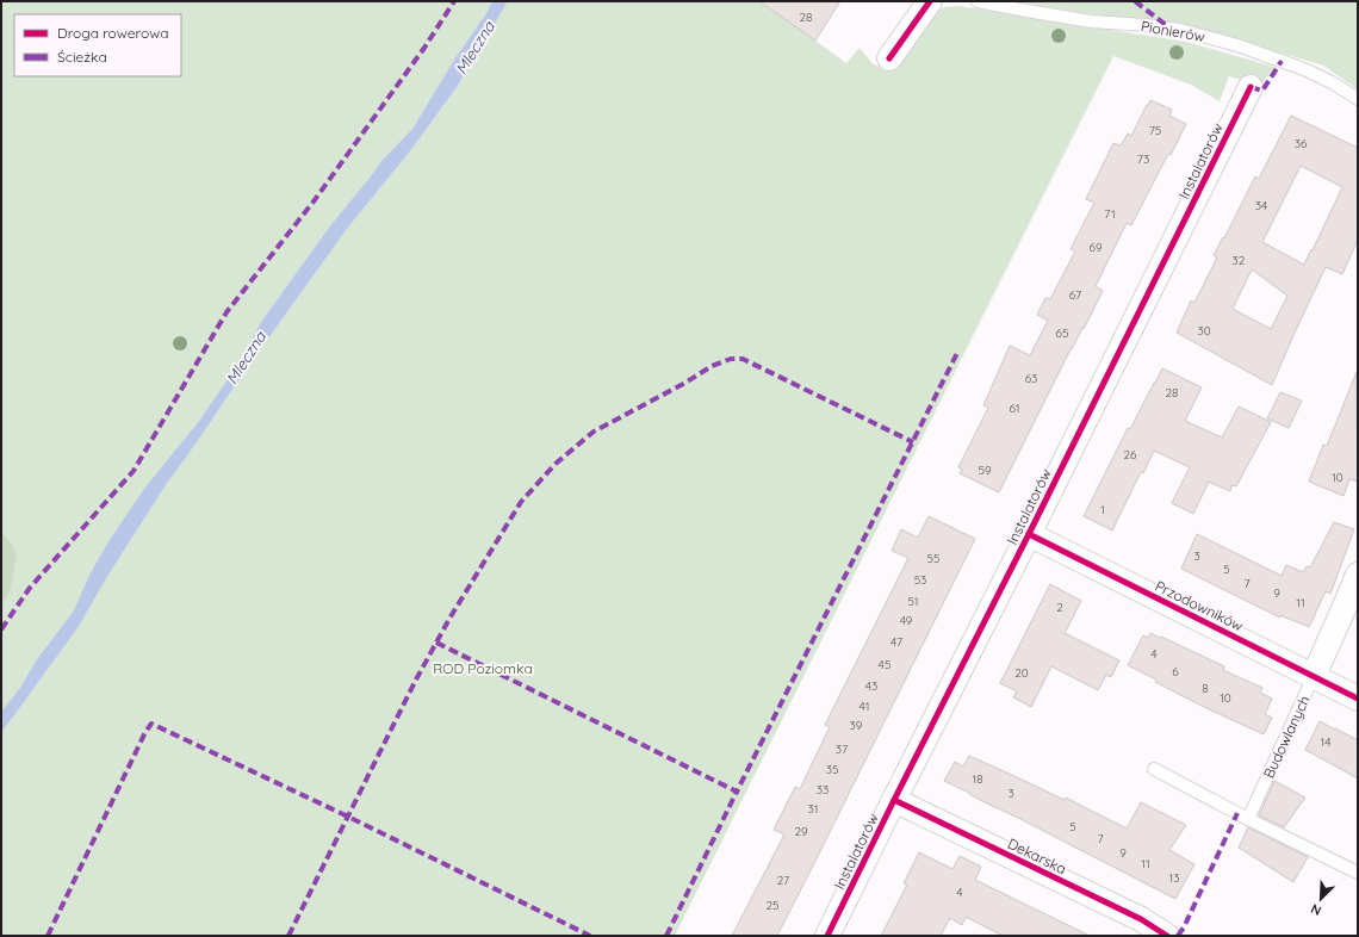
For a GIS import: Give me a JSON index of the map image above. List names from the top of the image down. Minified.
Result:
{"streets":{"street":["Instalatorów","Przodowników","Budowlanych","Dekarska"],"lane":["Pionierów"]},"crossings":[["Instalatorów","Przodowników"],["Instalatorów","Dekarska"],["Przodowników","Budowlanych"]],"water":["Mleczna"],"parks":["ROD Poziomka"],"house_numbers":["28","75","36","73","34","71","69","32","67","30","65","63","28","61","26","59","10","1","3","55","5","53","7","9","51","11","2","49","47","4","45","6","20","43","8","10","41","39","14","37","35","18","33","3","31","5","29","7","9","11","13","27","4","25"],"legend":["Droga rowerowa","Ścieżka"],"north":"bottom left"}
